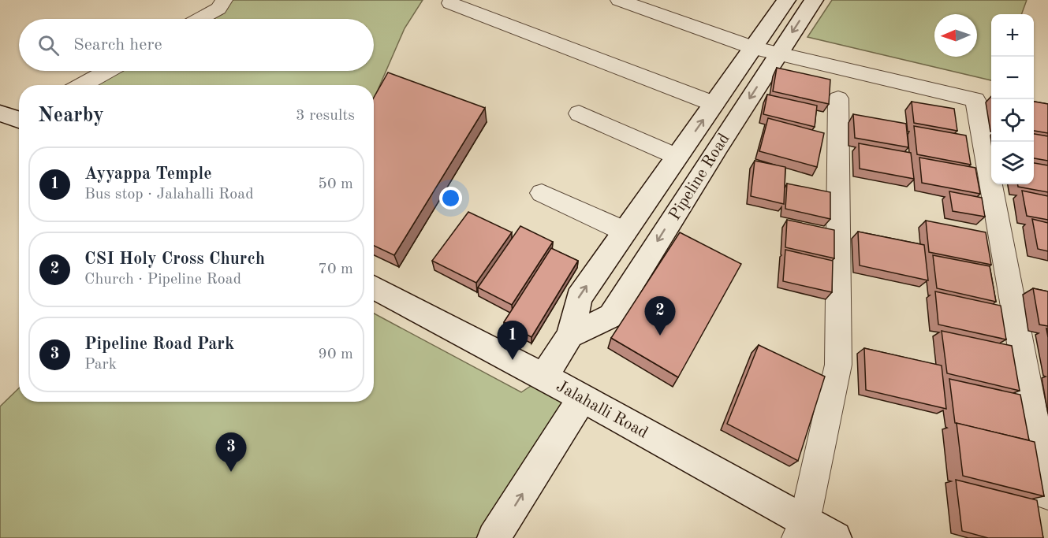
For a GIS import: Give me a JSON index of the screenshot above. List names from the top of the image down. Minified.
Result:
{"streets":{"main road":["Pipeline Road","Jalahalli Road"]},"crossings":[["Pipeline Road","Jalahalli Road"]],"north":"left","page":{"map_buttons":["+","−"],"search":"Search here","heading":["Nearby","3 results"],"list":[{"mark":"1","name":"Ayyappa Temple","note":"Bus stop · Jalahalli Road","value":"50 m"},{"mark":"2","name":"CSI Holy Cross Church","note":"Church · Pipeline Road","value":"70 m"},{"mark":"3","name":"Pipeline Road Park","note":"Park","value":"90 m"}],"pins":["2","1","3"]}}
